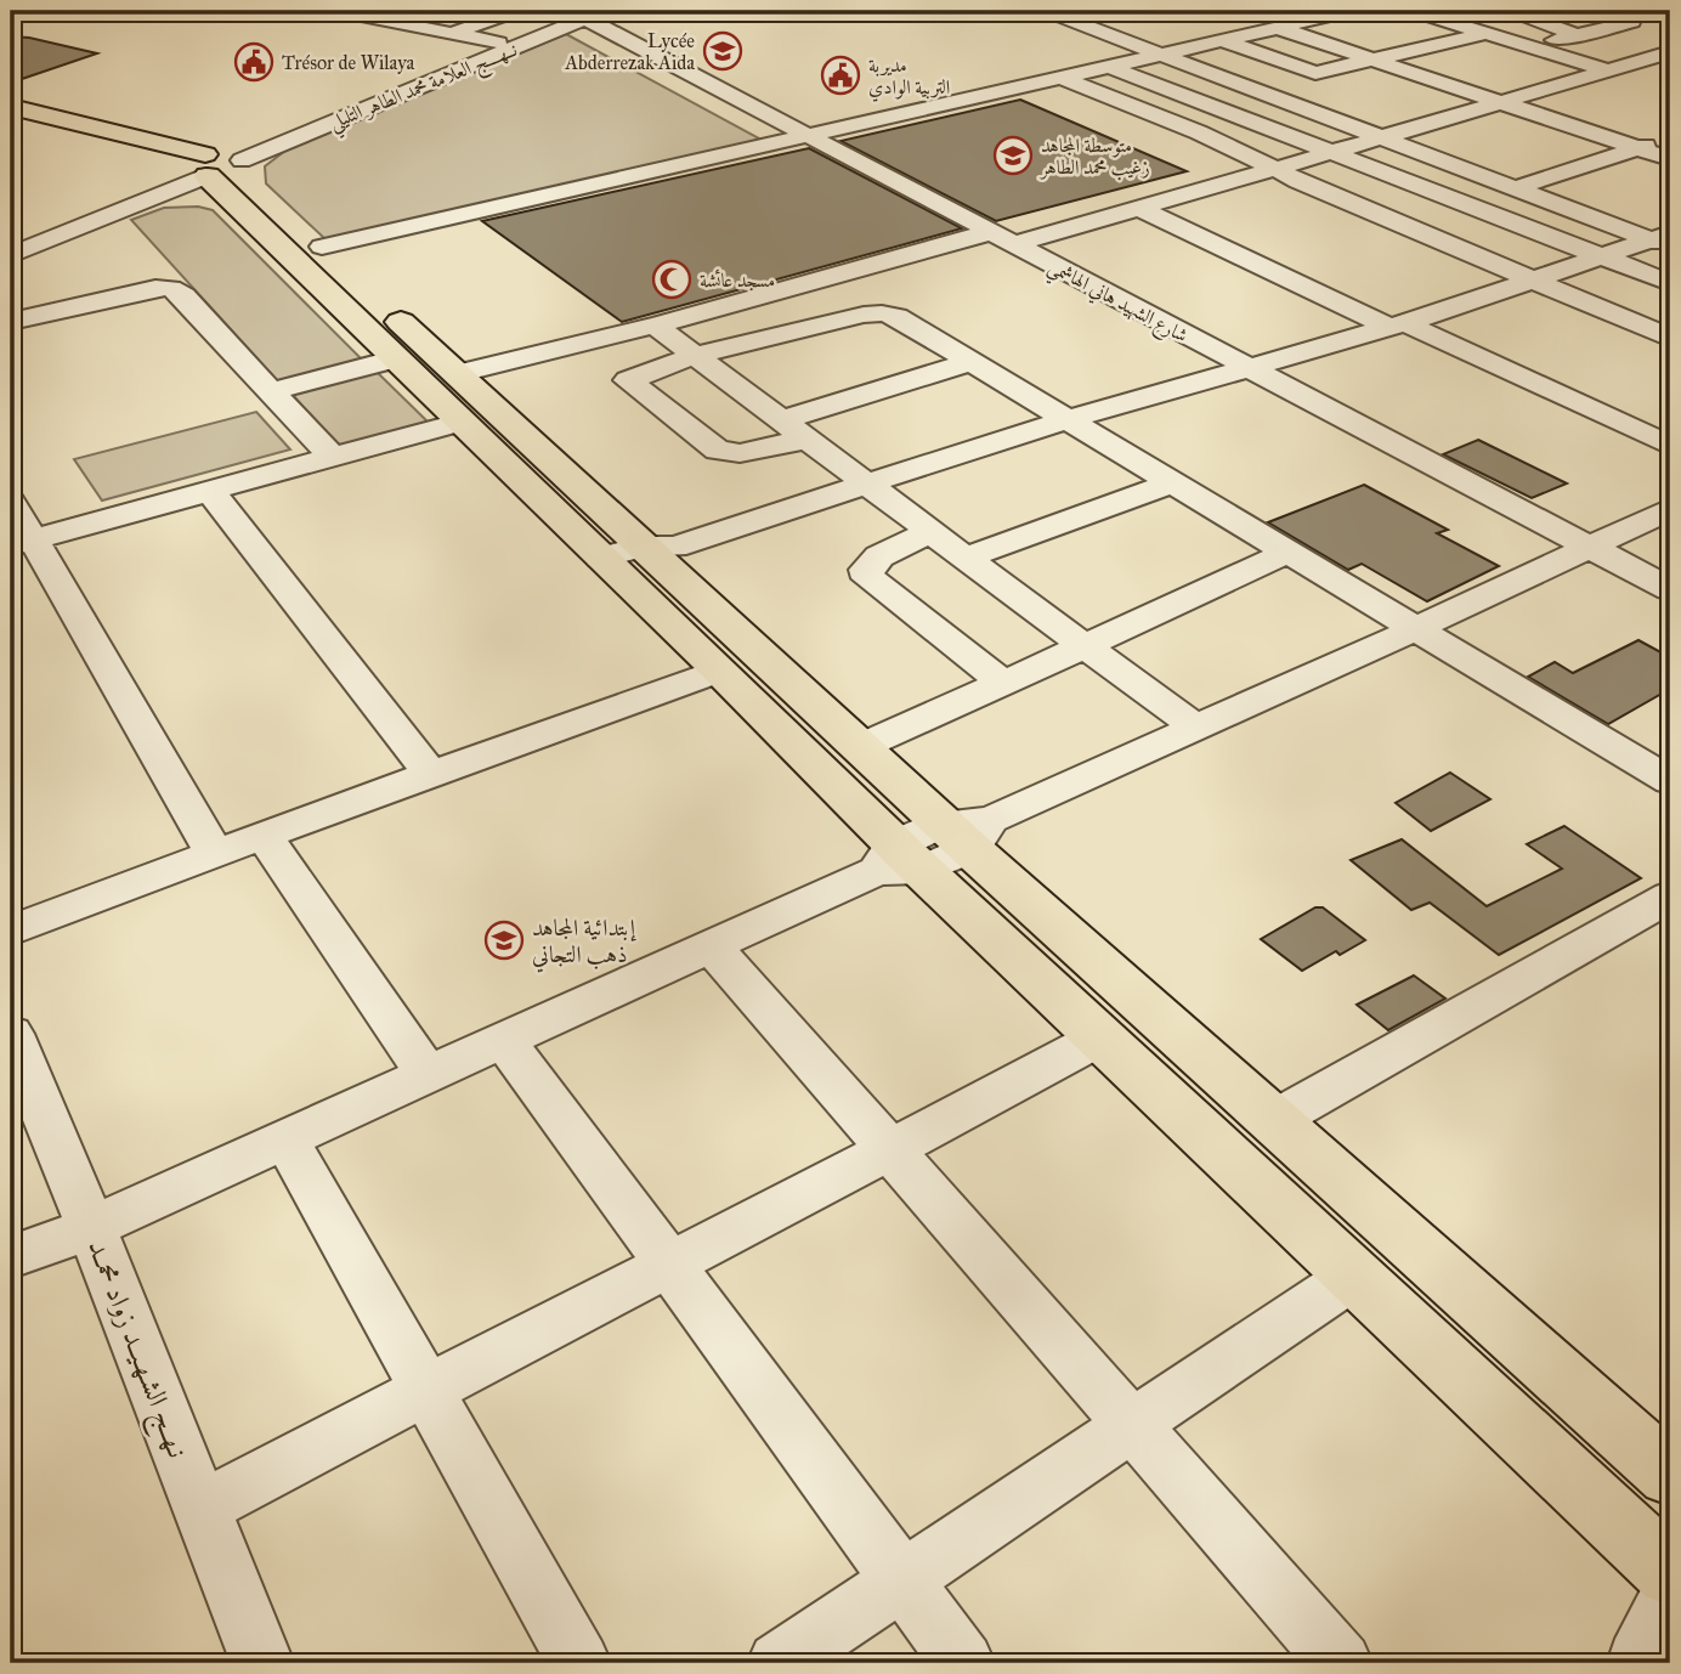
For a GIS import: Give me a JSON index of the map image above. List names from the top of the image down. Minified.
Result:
{"streets":{"street":["نــهــــج العلامة محمد الطاهر التليلي","شارع الشهيد هاني الهاشمي","نـهــج الشـهـيــد زواد محمــد"]},"crossings":[["نــهــــج العلامة محمد الطاهر التليلي","شارع الشهيد هاني الهاشمي"]],"places":{"school or university":["Lycée Abderrezak Aida","متوسطة المجاهد زغيب محمد الطاهر","إبتدائية المجاهد ذهب التجاني"],"public building":["Trésor de Wilaya","مديربة التربية الوادي"],"mosque":["مسجد عائشة"]}}
